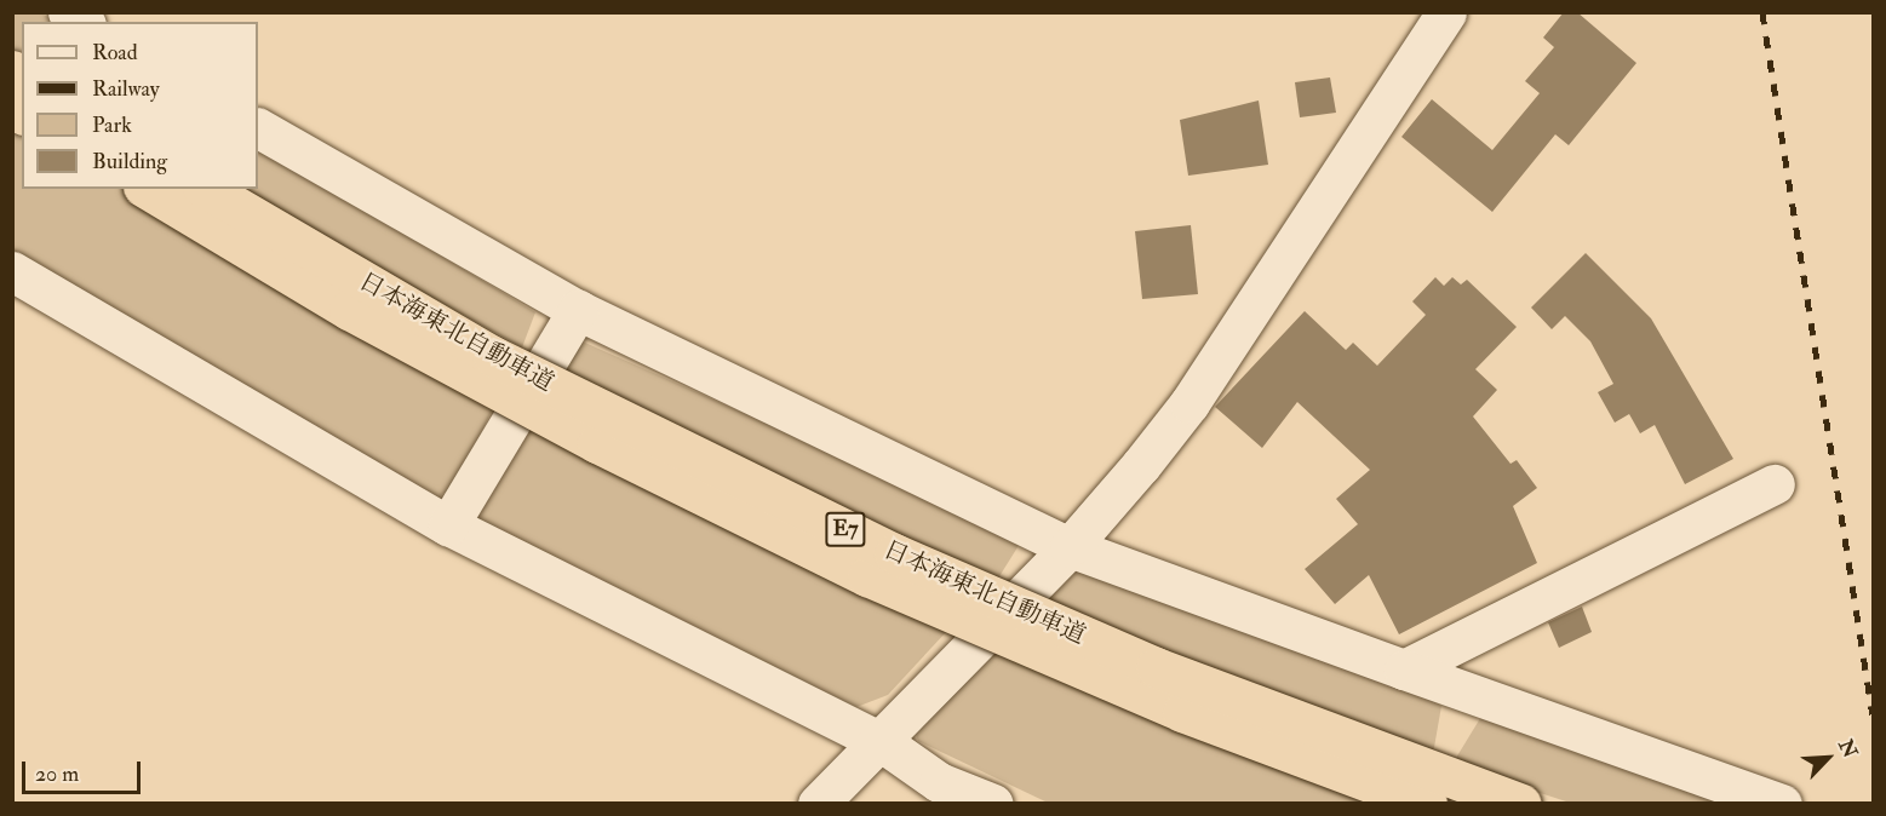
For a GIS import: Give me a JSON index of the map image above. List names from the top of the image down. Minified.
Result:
{"streets":{"highway":["日本海東北自動車道","E7"]},"legend":["Road","Railway","Park","Building"],"scale_bar":"20 m","north":"top right"}
